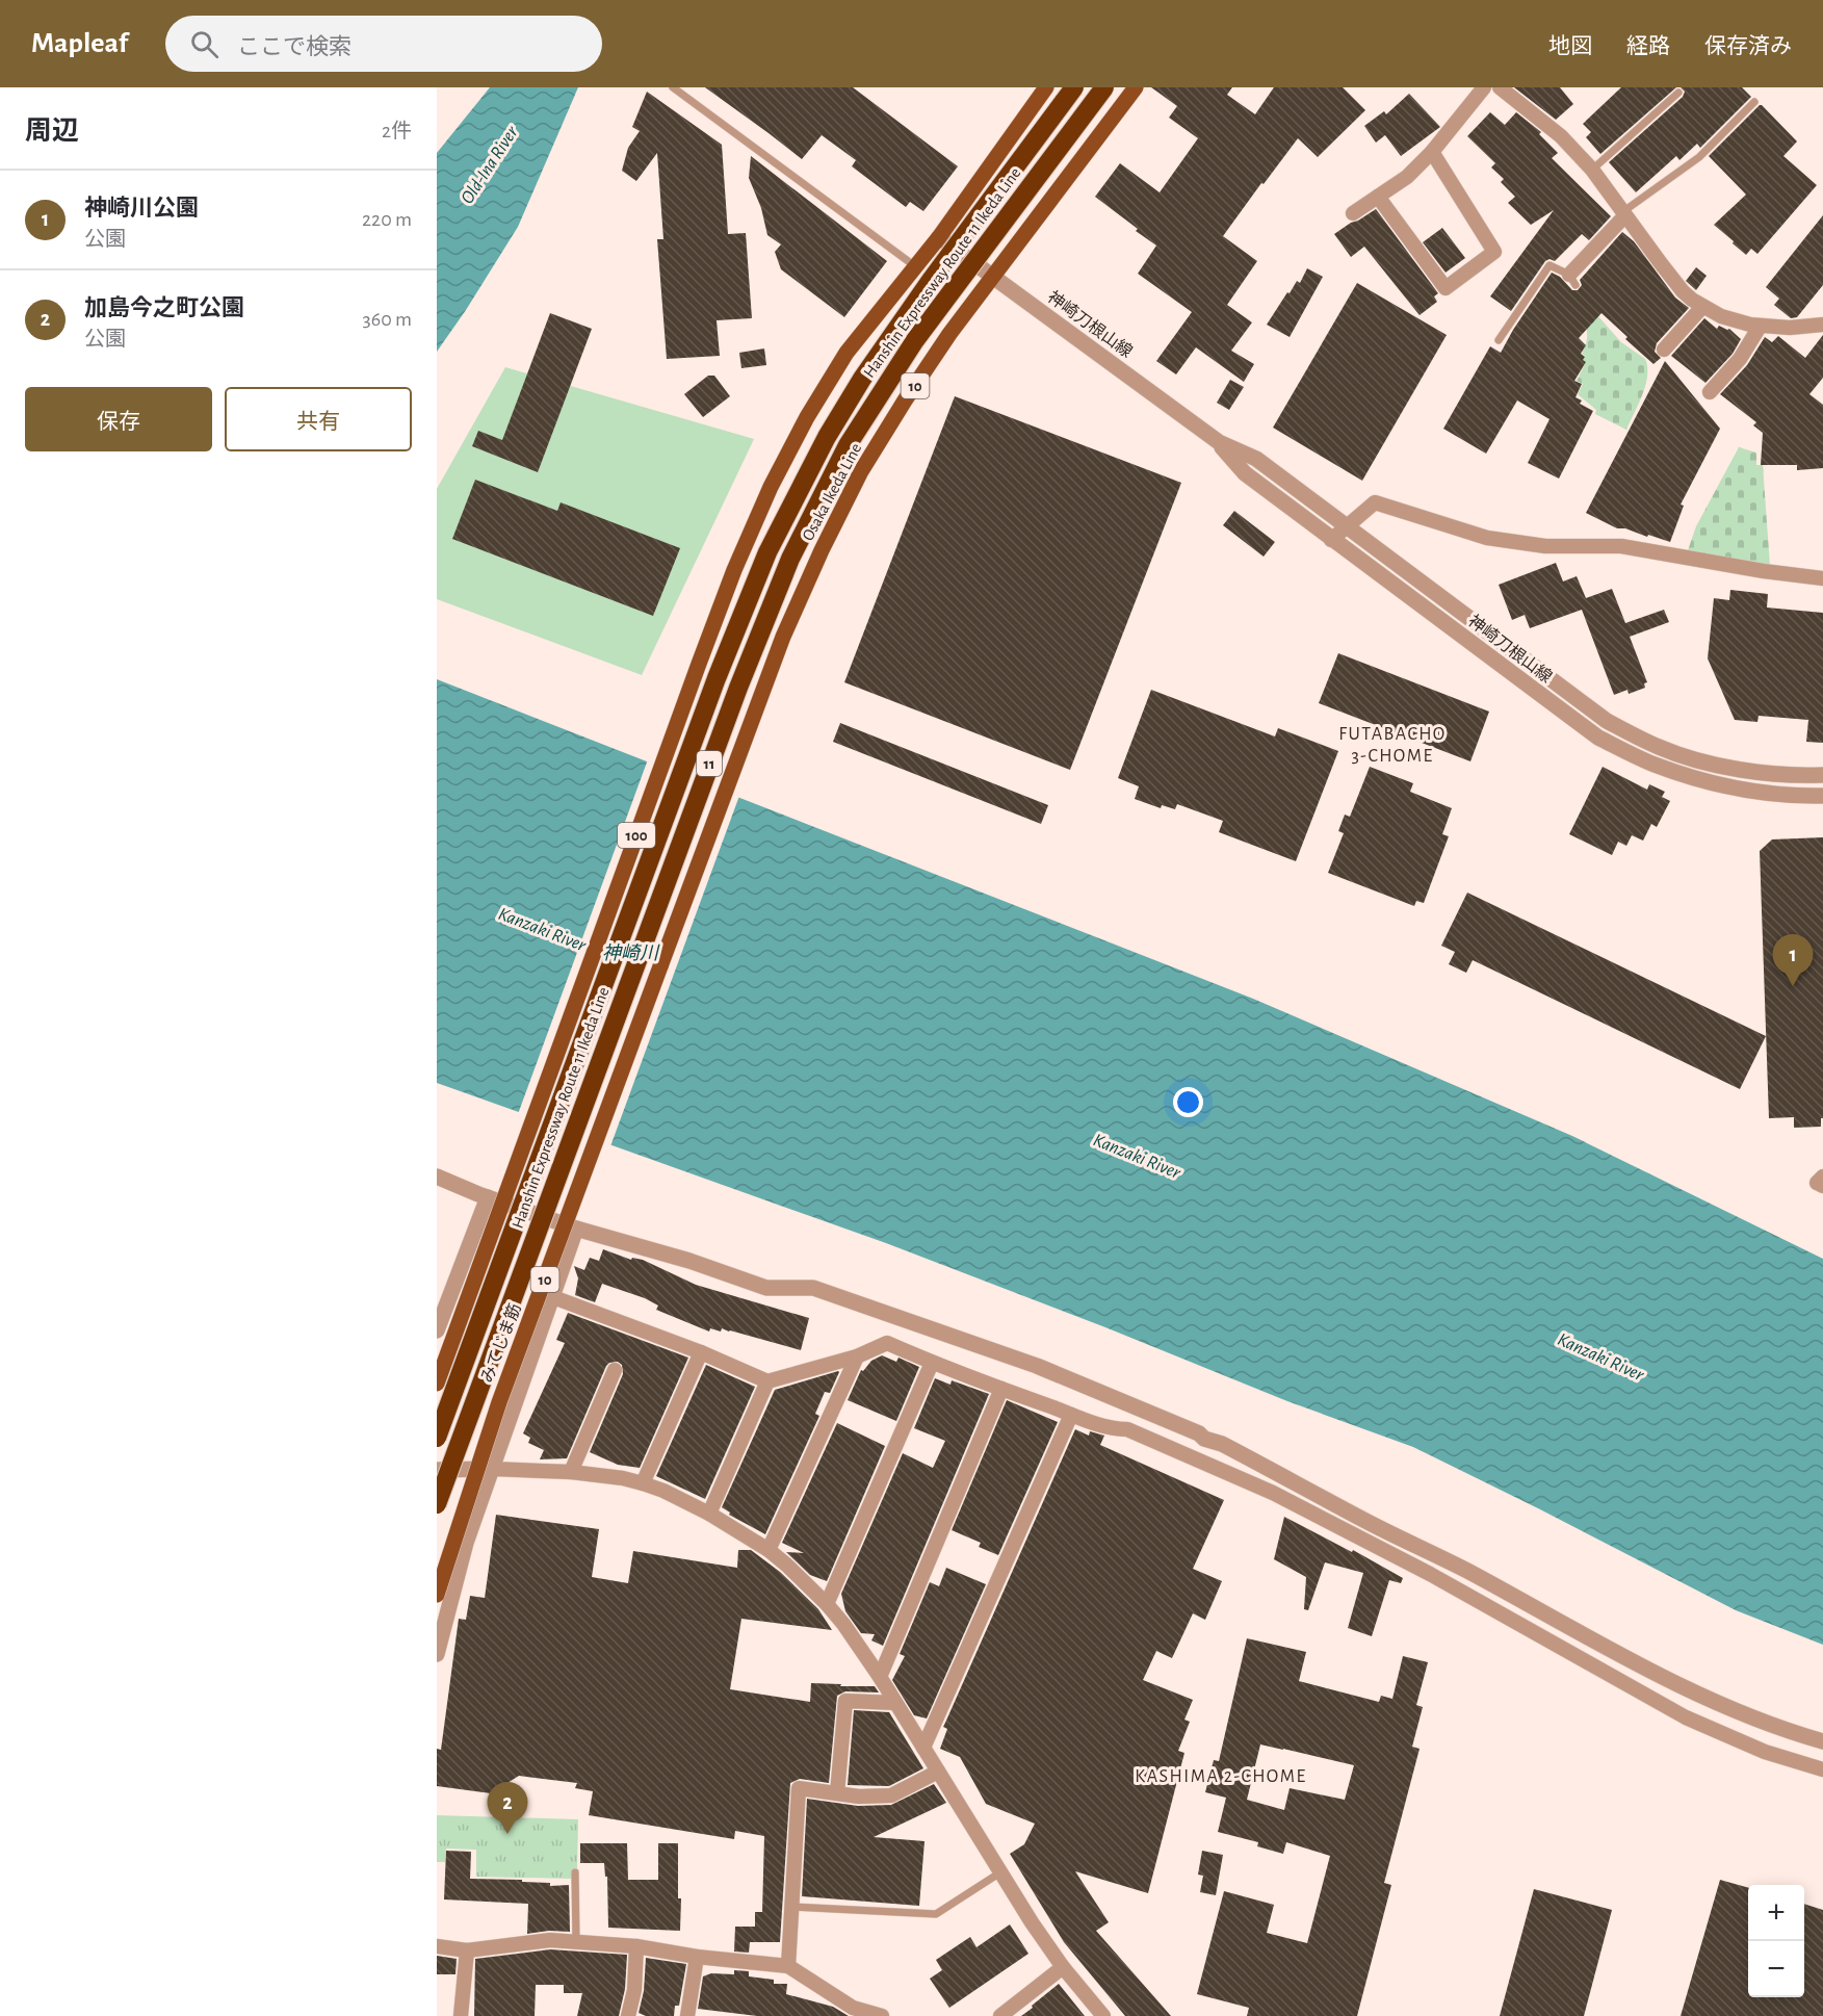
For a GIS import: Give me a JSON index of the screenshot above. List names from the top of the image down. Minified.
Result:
{"streets":{"highway":["Hanshin Expressway Route 11 Ikeda Line","11"],"main road":["10","Osaka Ikeda Line","100","みてじま筋"],"street":["神崎刀根山線"]},"crossings":[["神崎刀根山線","Osaka Ikeda Line"],["Osaka Ikeda Line","みてじま筋"]],"districts":["FUTABACHO 3-CHOME","KASHIMA 2-CHOME"],"water":["Old-Ina River","Kanzaki River","神崎川"],"page":{"header":"Mapleaf","search":"ここで検索","nav":["地図","経路","保存済み"],"heading":["周辺","2件"],"list":[{"mark":"1","name":"神崎川公園","note":"公園","value":"220 m"},{"mark":"2","name":"加島今之町公園","note":"公園","value":"360 m"}],"buttons":["保存","共有"],"pins":["1","2"],"map_buttons":["+","−"]}}
